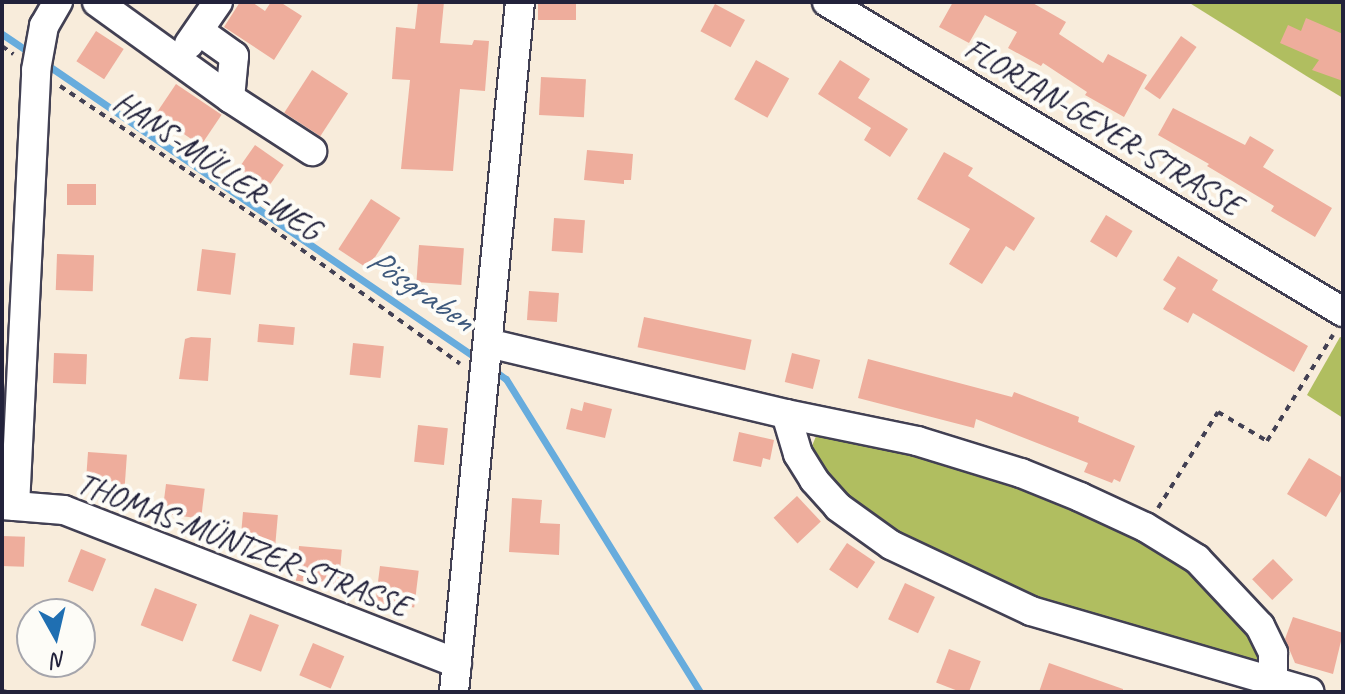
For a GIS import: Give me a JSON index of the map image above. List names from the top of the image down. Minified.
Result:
{"streets":{"street":["FLORIAN-GEYER-STRASSE","THOMAS-MÜNTZER-STRASSE"],"path":["HANS-MÜLLER-WEG"]},"water":["Pösgraben"],"north":"bottom"}
